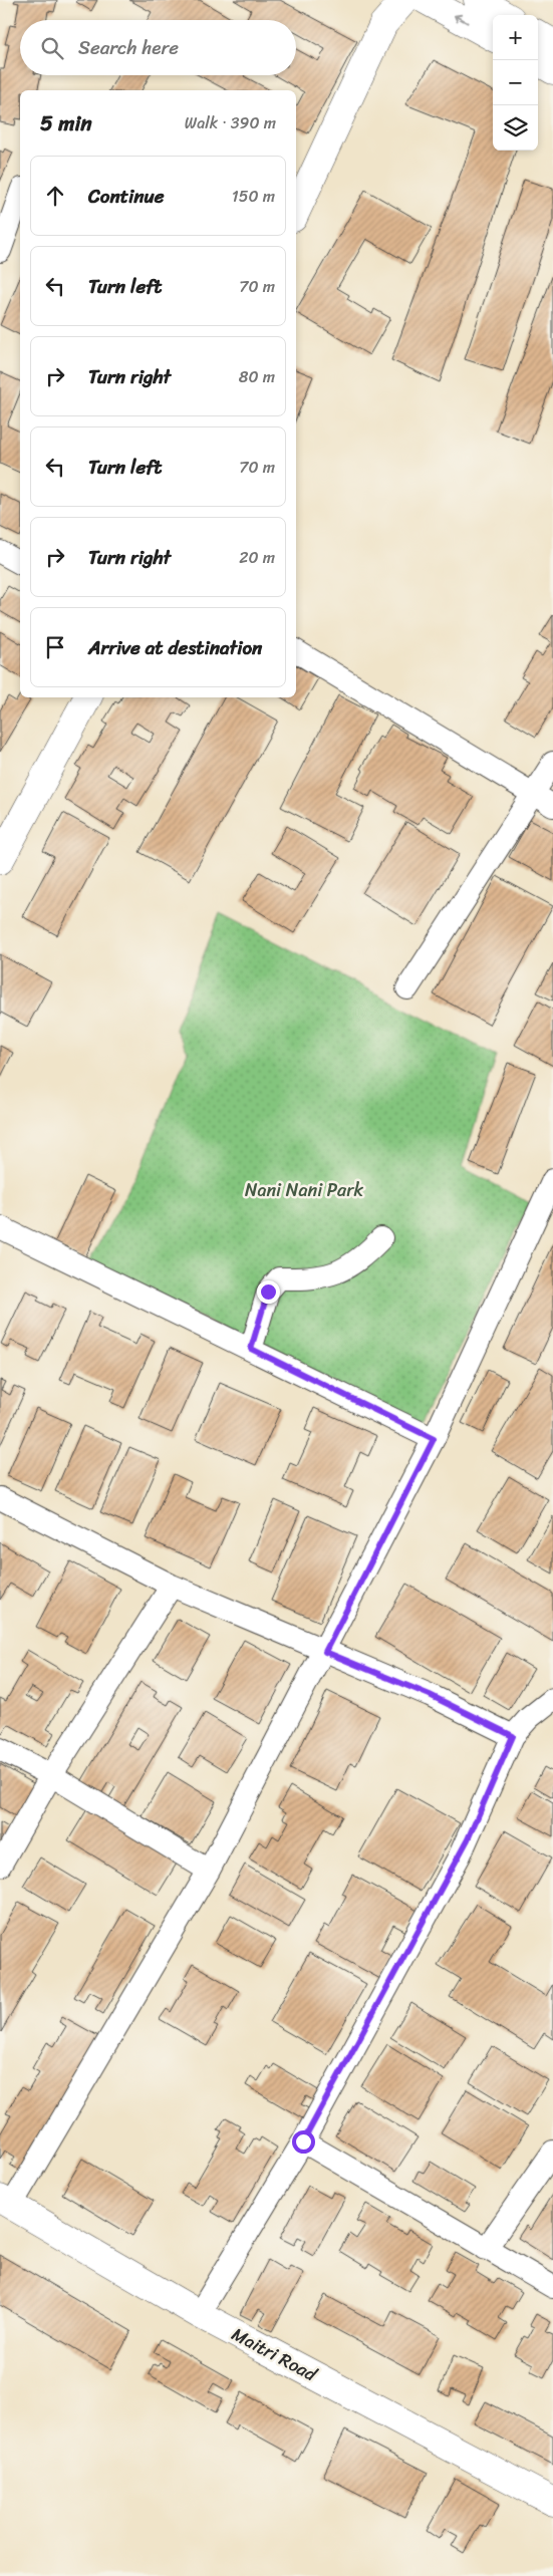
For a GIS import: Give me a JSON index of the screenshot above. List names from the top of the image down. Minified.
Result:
{"streets":{"street":["Maitri Road"]},"parks":["Nani Nani Park"],"page":{"map_buttons":["+","−"],"search":"Search here","heading":["5 min","Walk · 390 m"],"list":[["Continue","150 m"],["Turn left","70 m"],["Turn right","80 m"],["Turn left","70 m"],["Turn right","20 m"],"Arrive at destination"]}}
